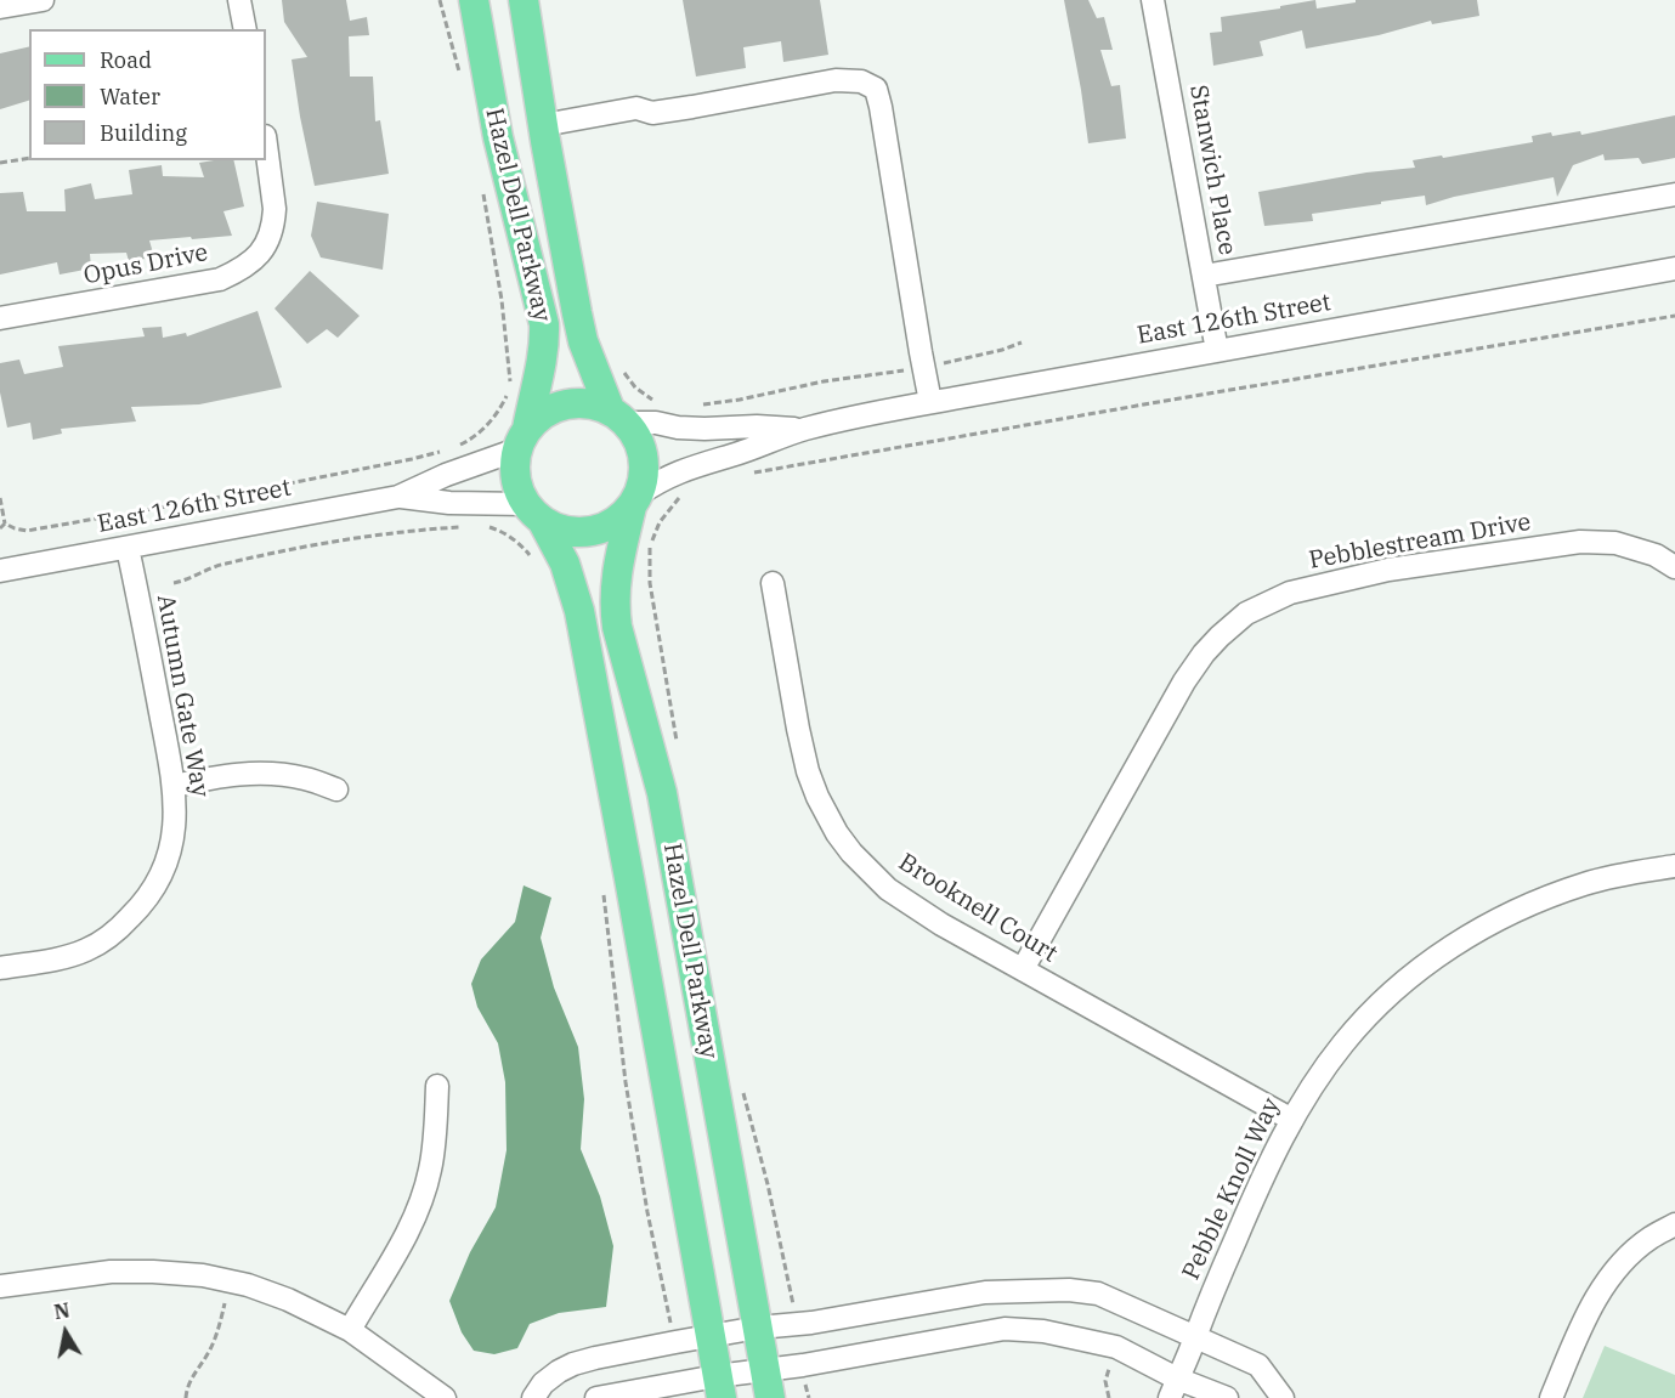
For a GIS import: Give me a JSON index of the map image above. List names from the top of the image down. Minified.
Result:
{"streets":{"main road":["Hazel Dell Parkway"],"street":["Stanwich Place","Opus Drive","East 126th Street","Pebblestream Drive","Autumn Gate Way","Brooknell Court","Pebble Knoll Way"]},"crossings":[["Stanwich Place","East 126th Street"],["Hazel Dell Parkway","East 126th Street"],["East 126th Street","Autumn Gate Way"],["Pebblestream Drive","Brooknell Court"],["Brooknell Court","Pebble Knoll Way"]],"legend":["Road","Water","Building"],"north":"top"}
